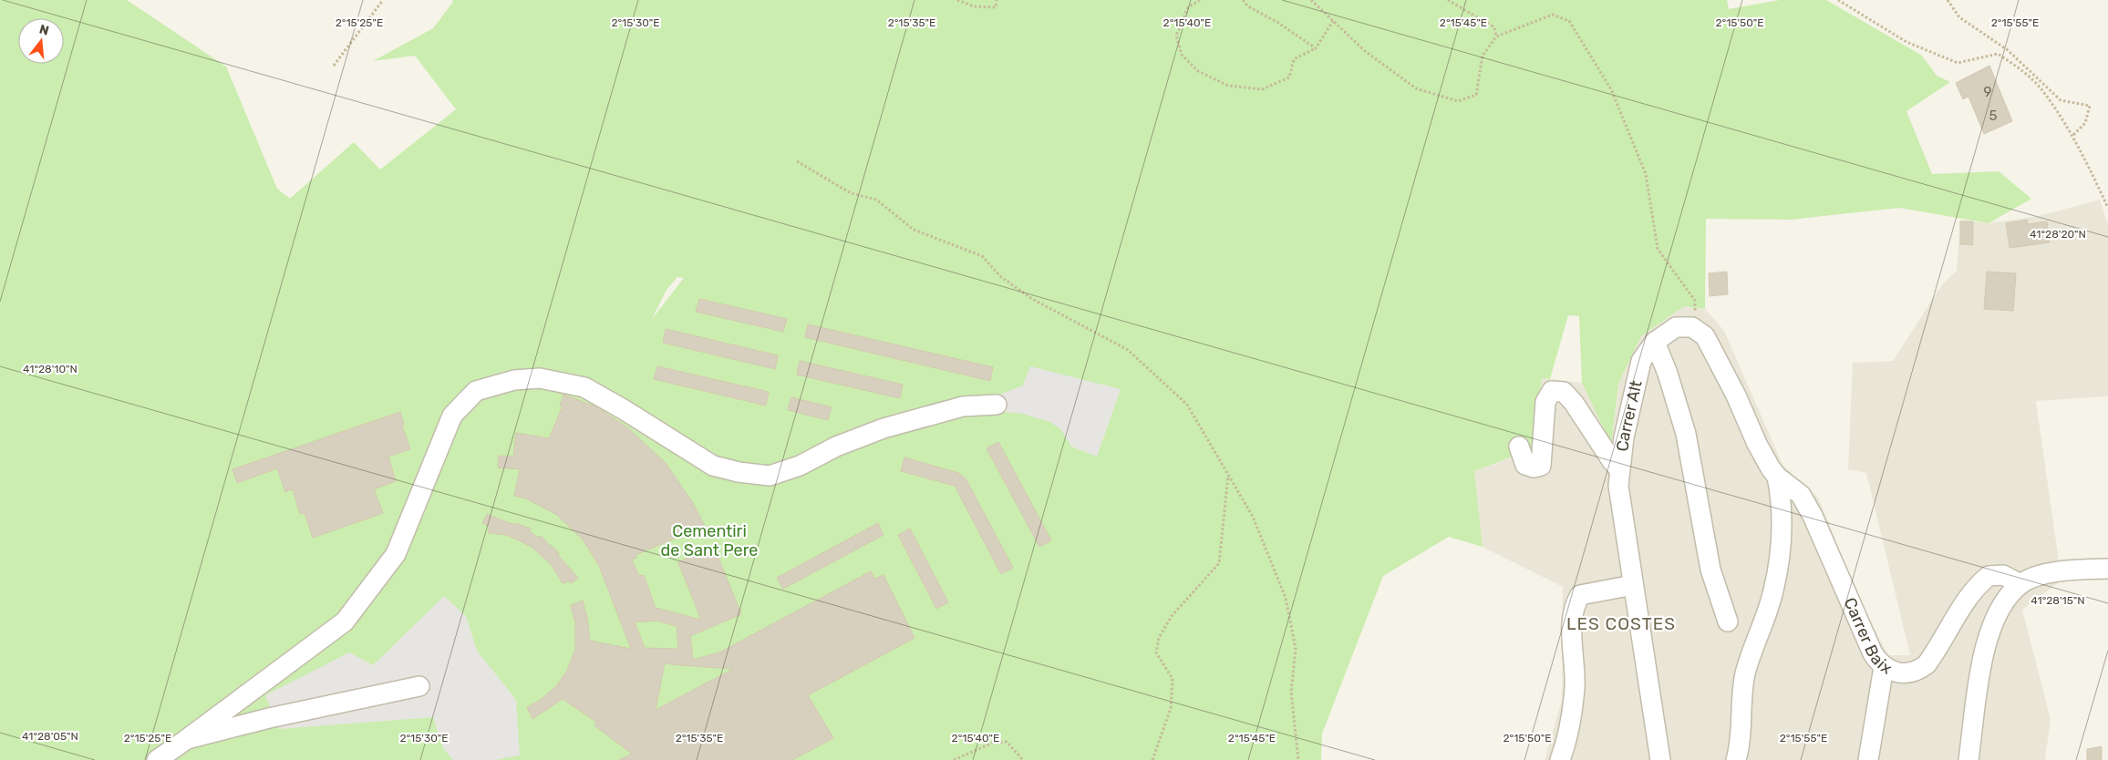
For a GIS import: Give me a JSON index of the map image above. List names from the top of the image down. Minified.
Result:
{"streets":{"street":["Carrer Alt","Carrer Baix"]},"districts":["LES COSTES"],"parks":["Cementiri de Sant Pere"],"house_numbers":["9","5"],"north":"top","coordinates":["2°15'25\"E","2°15'30\"E","2°15'35\"E","2°15'40\"E","2°15'45\"E","2°15'50\"E","2°15'55\"E","41°28'20\"N","41°28'10\"N","41°28'15\"N","41°28'05\"N"]}
